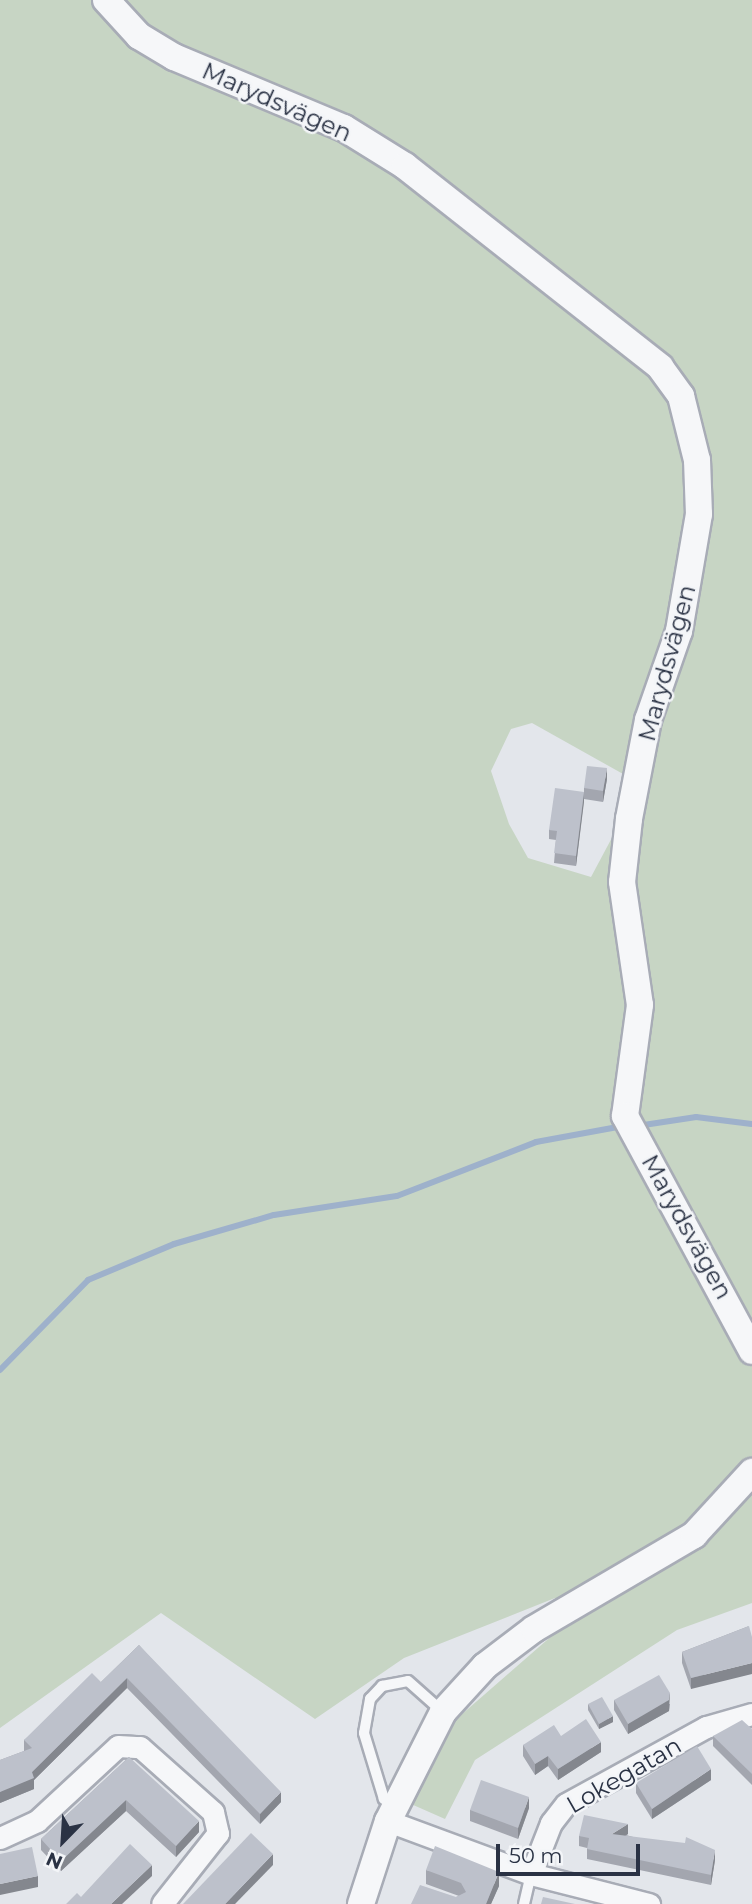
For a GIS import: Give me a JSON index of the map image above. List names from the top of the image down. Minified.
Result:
{"streets":{"street":["Marydsvägen","Lokegatan"]},"scale_bar":"50 m","north":"bottom left"}
